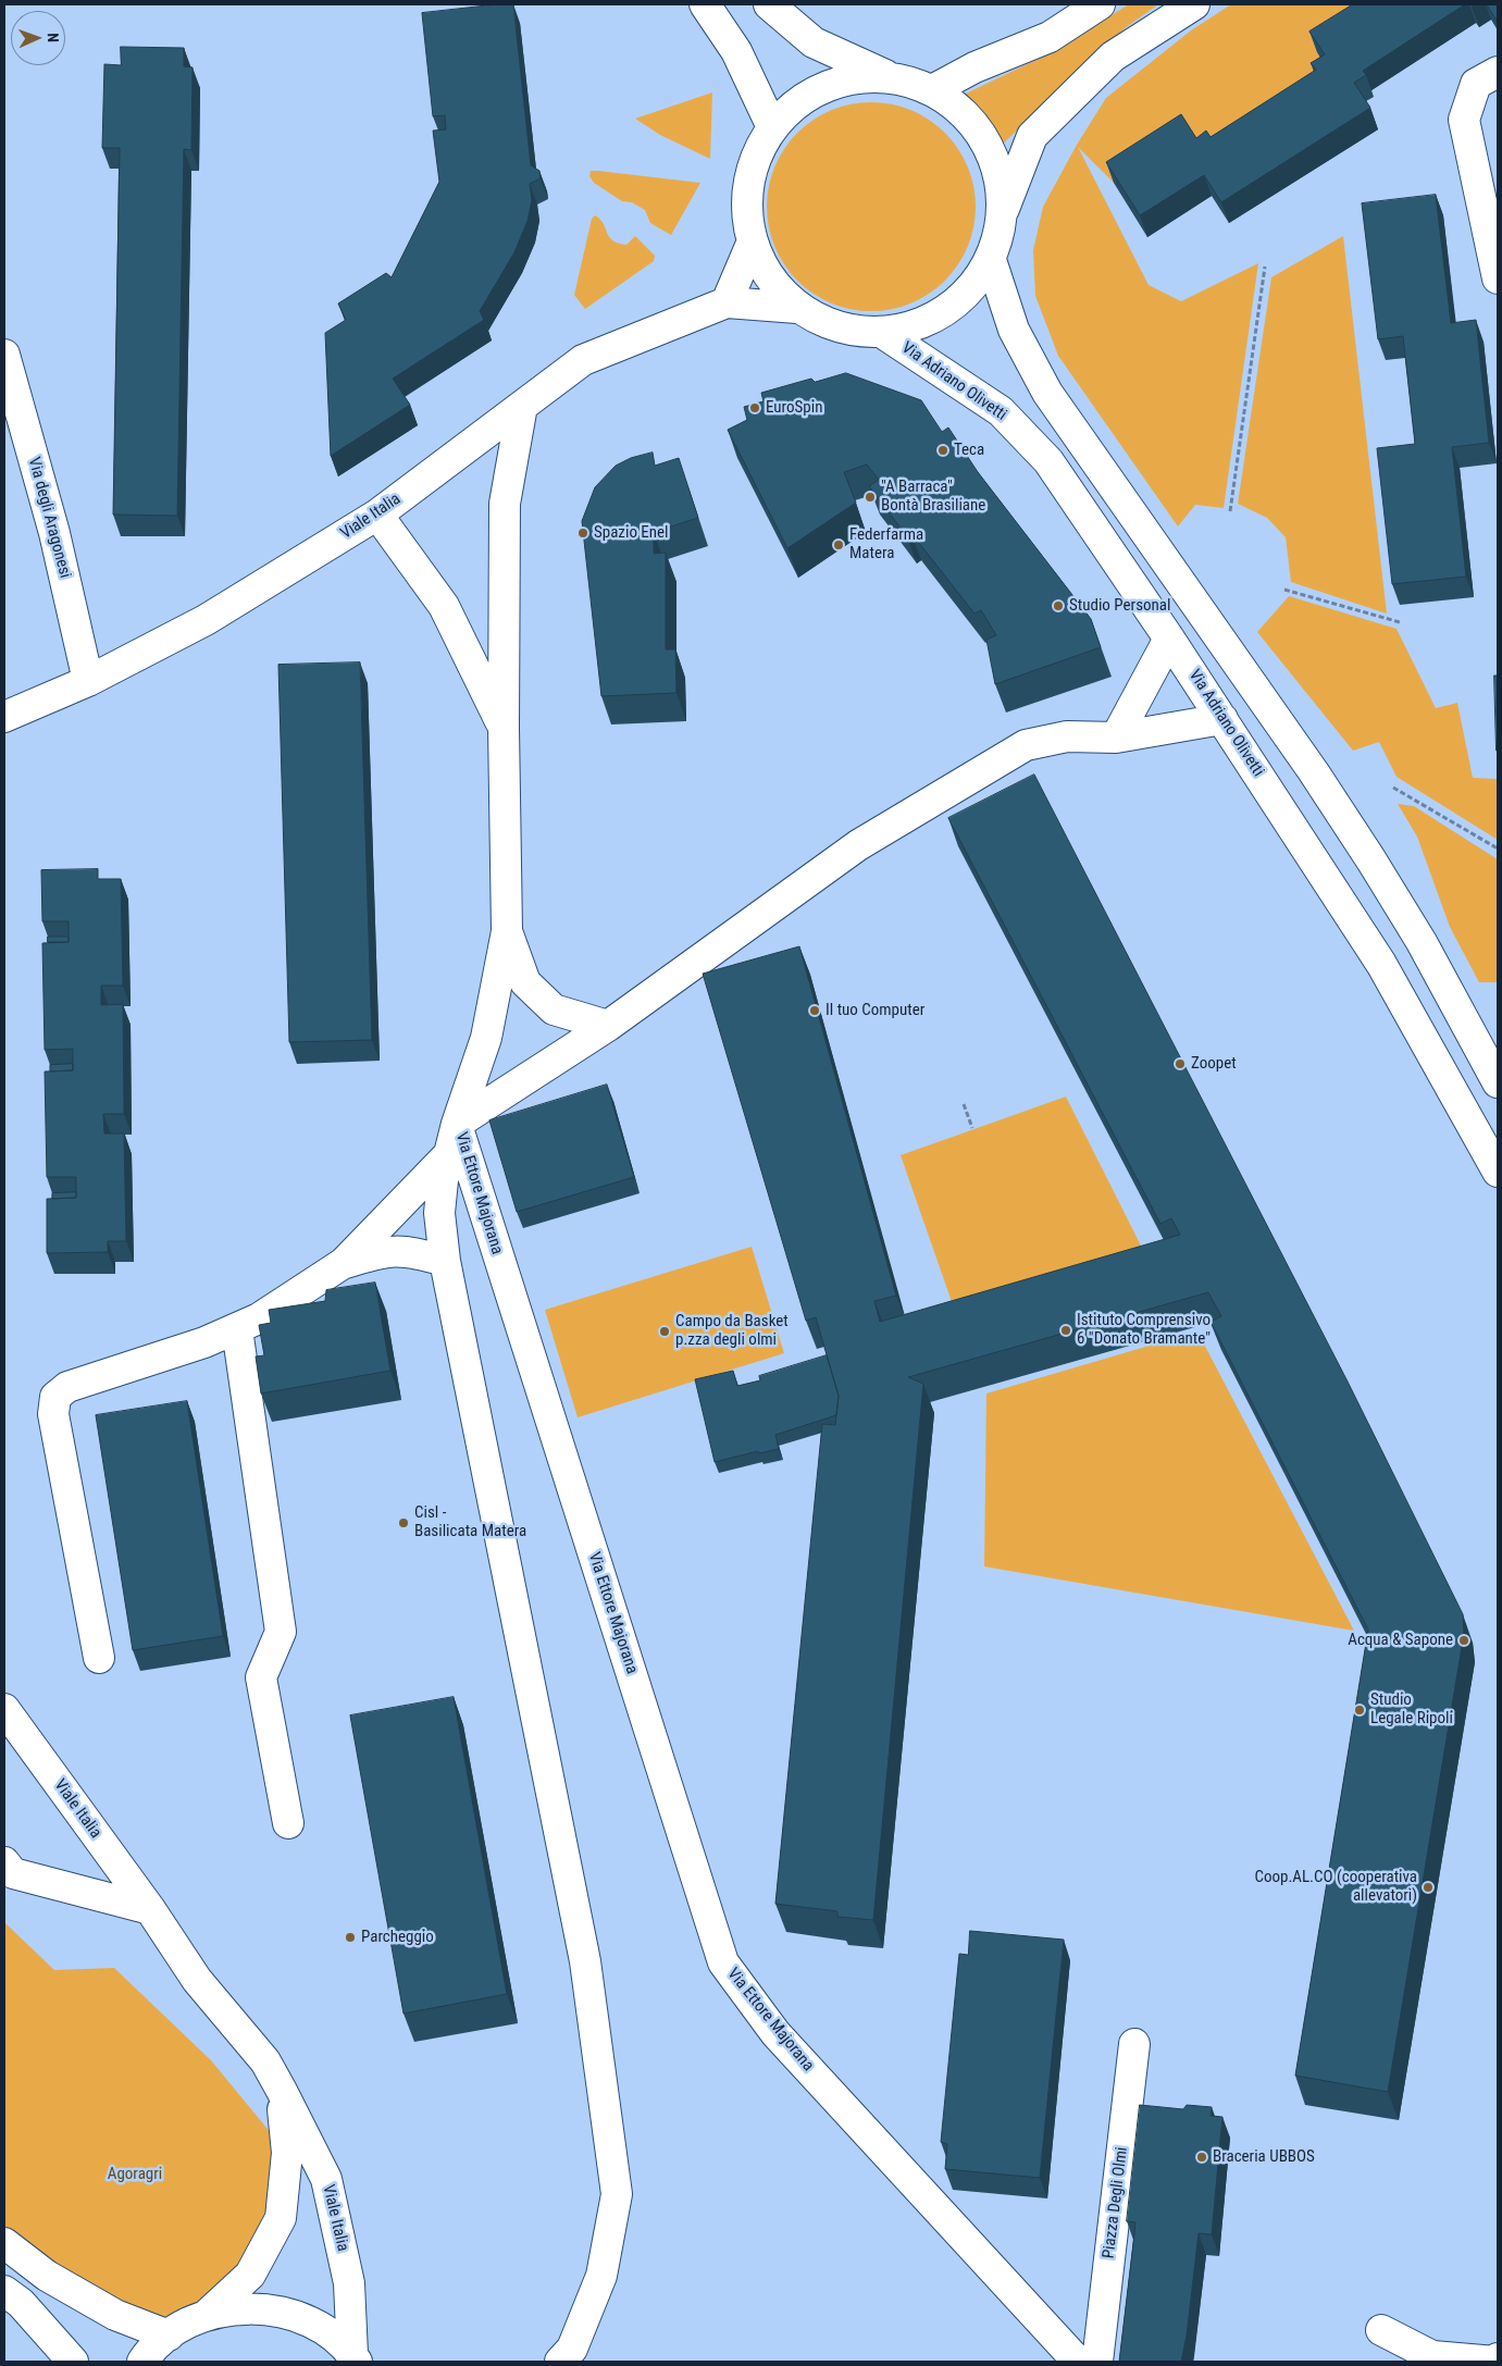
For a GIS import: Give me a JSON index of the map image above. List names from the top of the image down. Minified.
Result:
{"streets":{"street":["Via Adriano Olivetti","Viale Italia","Via degli Aragonesi","Via Ettore Majorana","Piazza Degli Olmi"]},"crossings":[["Viale Italia","Via degli Aragonesi"]],"parks":["Agoragri"],"places":["EuroSpin","Teca","\"A Barraca\" Bontà Brasiliane","Spazio Enel","Federfarma Matera","Studio Personal","Il tuo Computer","Zoopet","Istituto Comprensivo 6 \"Donato Bramante\"","Campo da Basket p.zza degli olmi","Cisl - Basilicata Matera","Acqua & Sapone","Studio Legale Ripoli","Coop.AL.CO (cooperativa allevatori)","Parcheggio","Braceria UBBOS"],"north":"right"}
